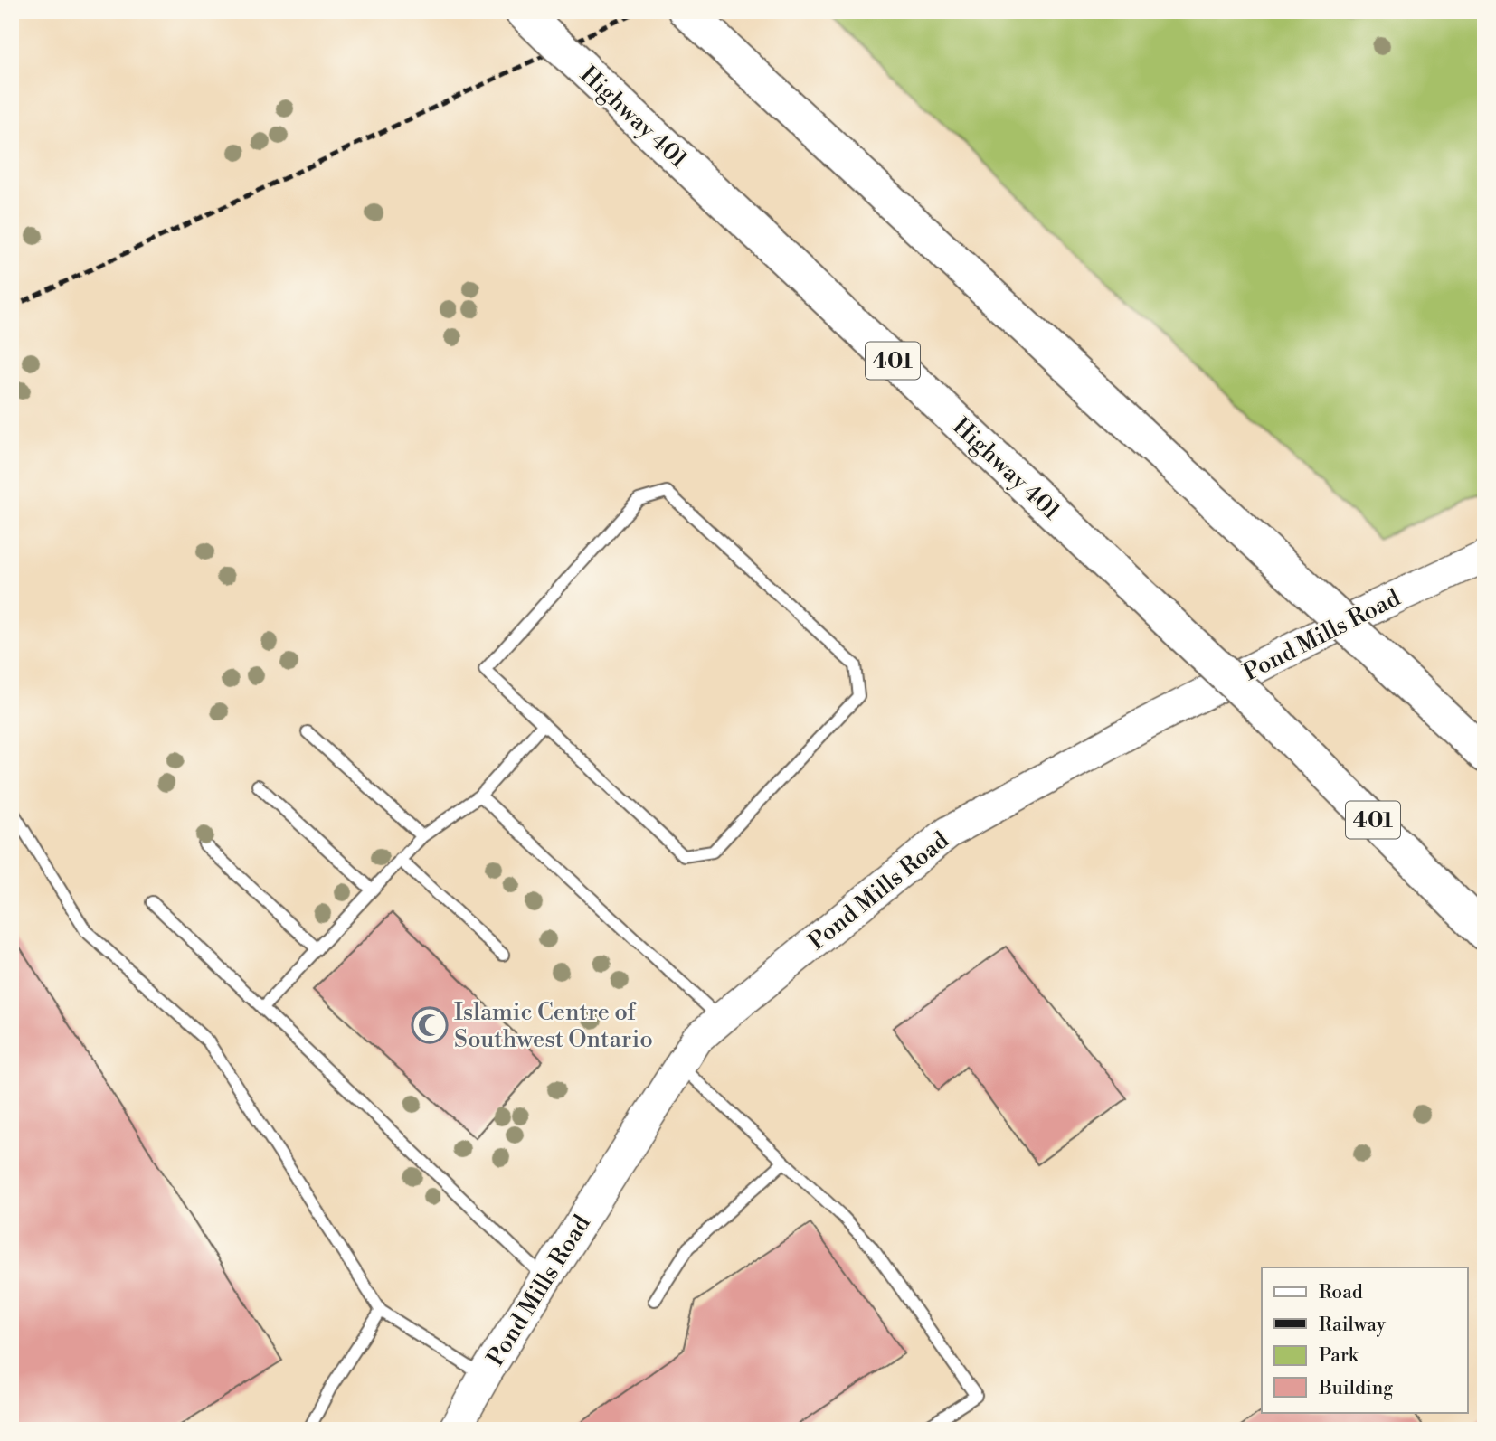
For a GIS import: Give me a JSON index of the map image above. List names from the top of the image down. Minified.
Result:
{"streets":{"highway":["Highway 401","401"],"main road":["Pond Mills Road"]},"places":{"mosque":["Islamic Centre of Southwest Ontario"]},"legend":["Road","Railway","Park","Building"]}
